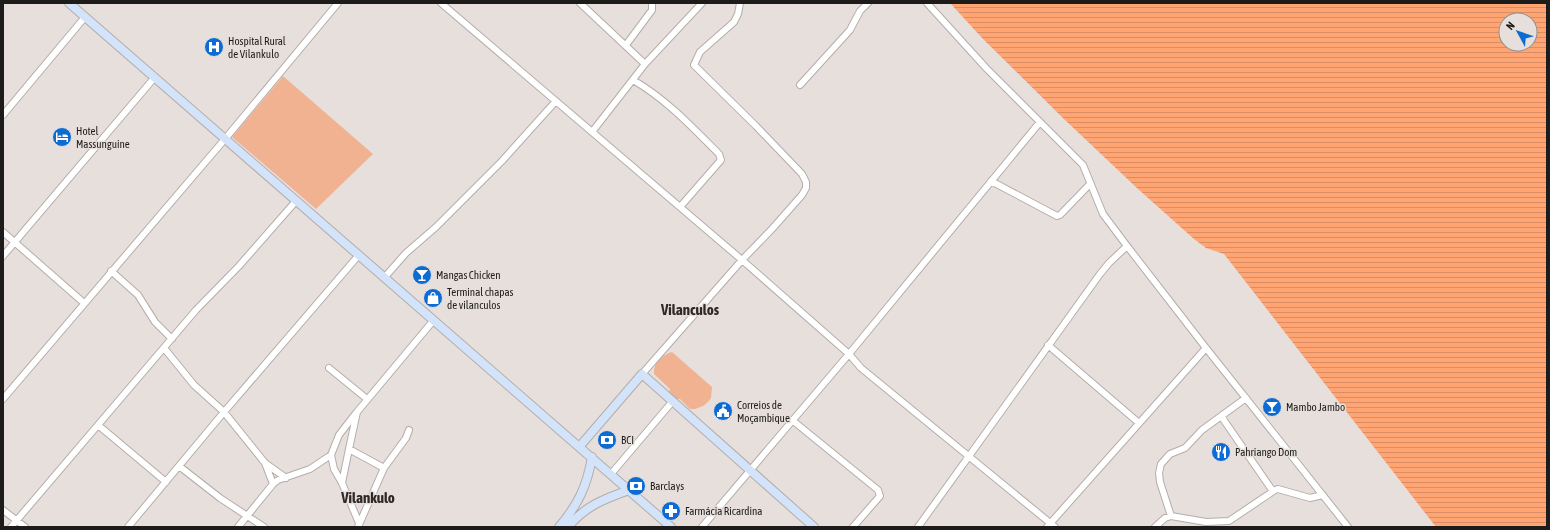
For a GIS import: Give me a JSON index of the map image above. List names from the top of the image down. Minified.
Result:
{"districts":["Vilanculos","Vilankulo"],"places":{"hospital":["Hospital Rural de Vilankulo"],"hotel":["Hotel Massunguine"],"bar":["Mangas Chicken","Mambo Jambo"],"shop":["Terminal chapas de vilanculos"],"public building":["Correios de Moçambique"],"bank":["BCI","Barclays"],"restaurant":["Pahriango Dom"],"pharmacy":["Farmácia Ricardina"]},"north":"top left"}
